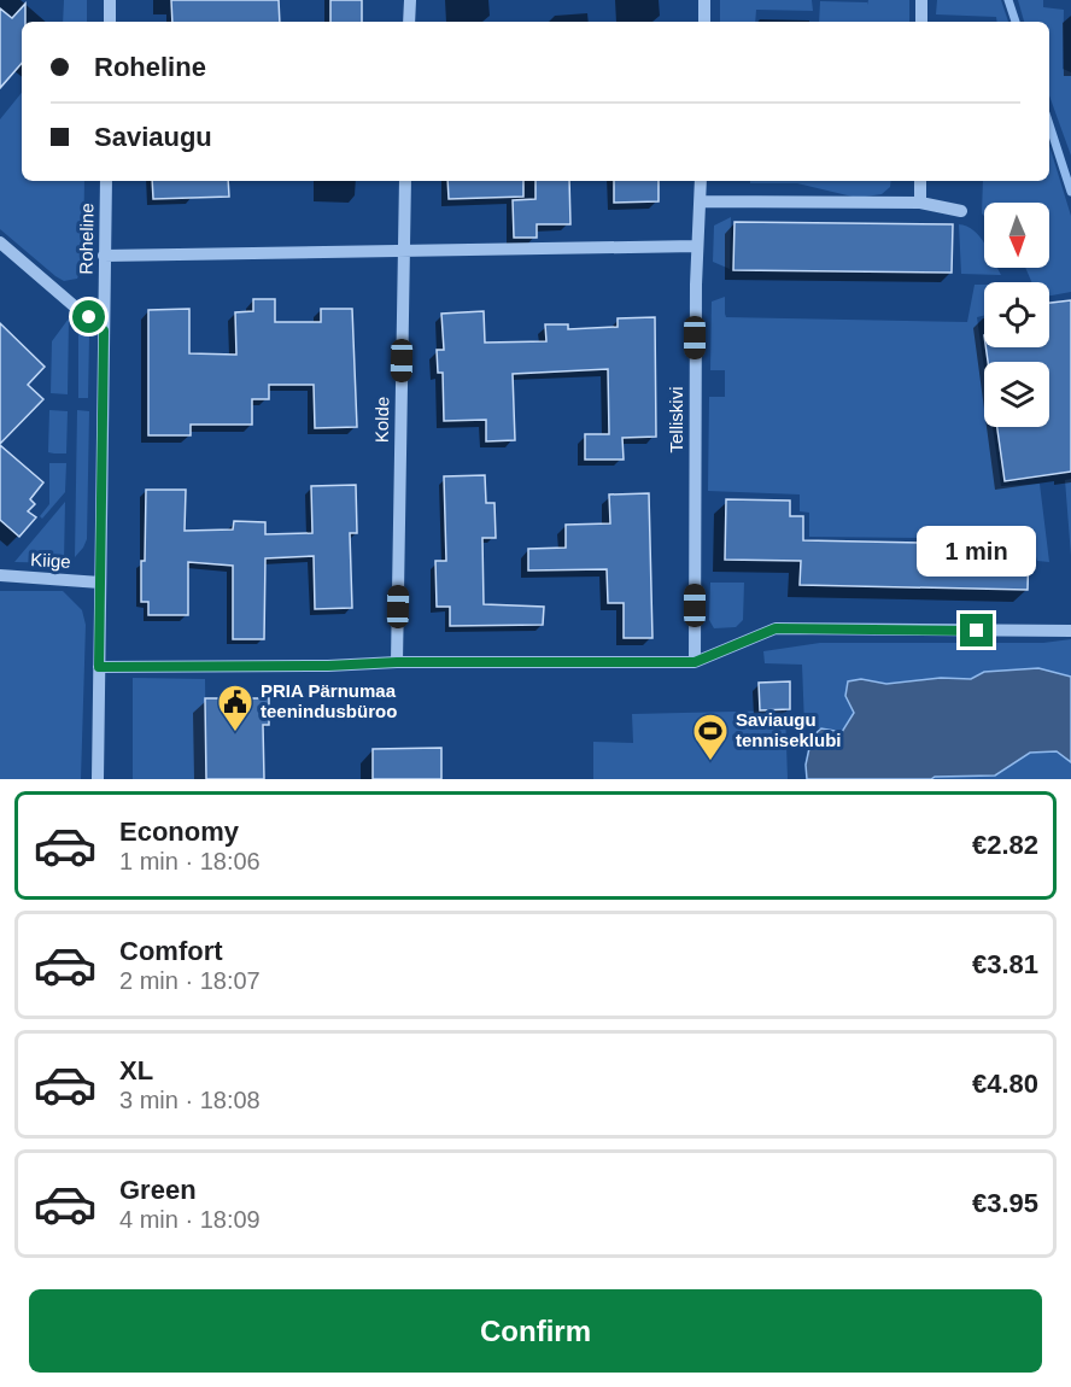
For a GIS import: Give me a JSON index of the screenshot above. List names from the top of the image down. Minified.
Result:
{"streets":{"street":["Roheline","Kolde","Telliskivi","Kiige"]},"crossings":[["Roheline","Kiige"]],"places":{"public building":["PRIA Pärnumaa teenindusbüroo"],"sports":["Saviaugu tenniseklubi"]},"north":"bottom","page":{"banner":["Roheline","Saviaugu"],"bubble":"1 min","list":[{"name":"Economy","note":"1 min · 18:06","value":"€2.82"},{"name":"Comfort","note":"2 min · 18:07","value":"€3.81"},{"name":"XL","note":"3 min · 18:08","value":"€4.80"},{"name":"Green","note":"4 min · 18:09","value":"€3.95"}],"buttons":"Confirm"}}
